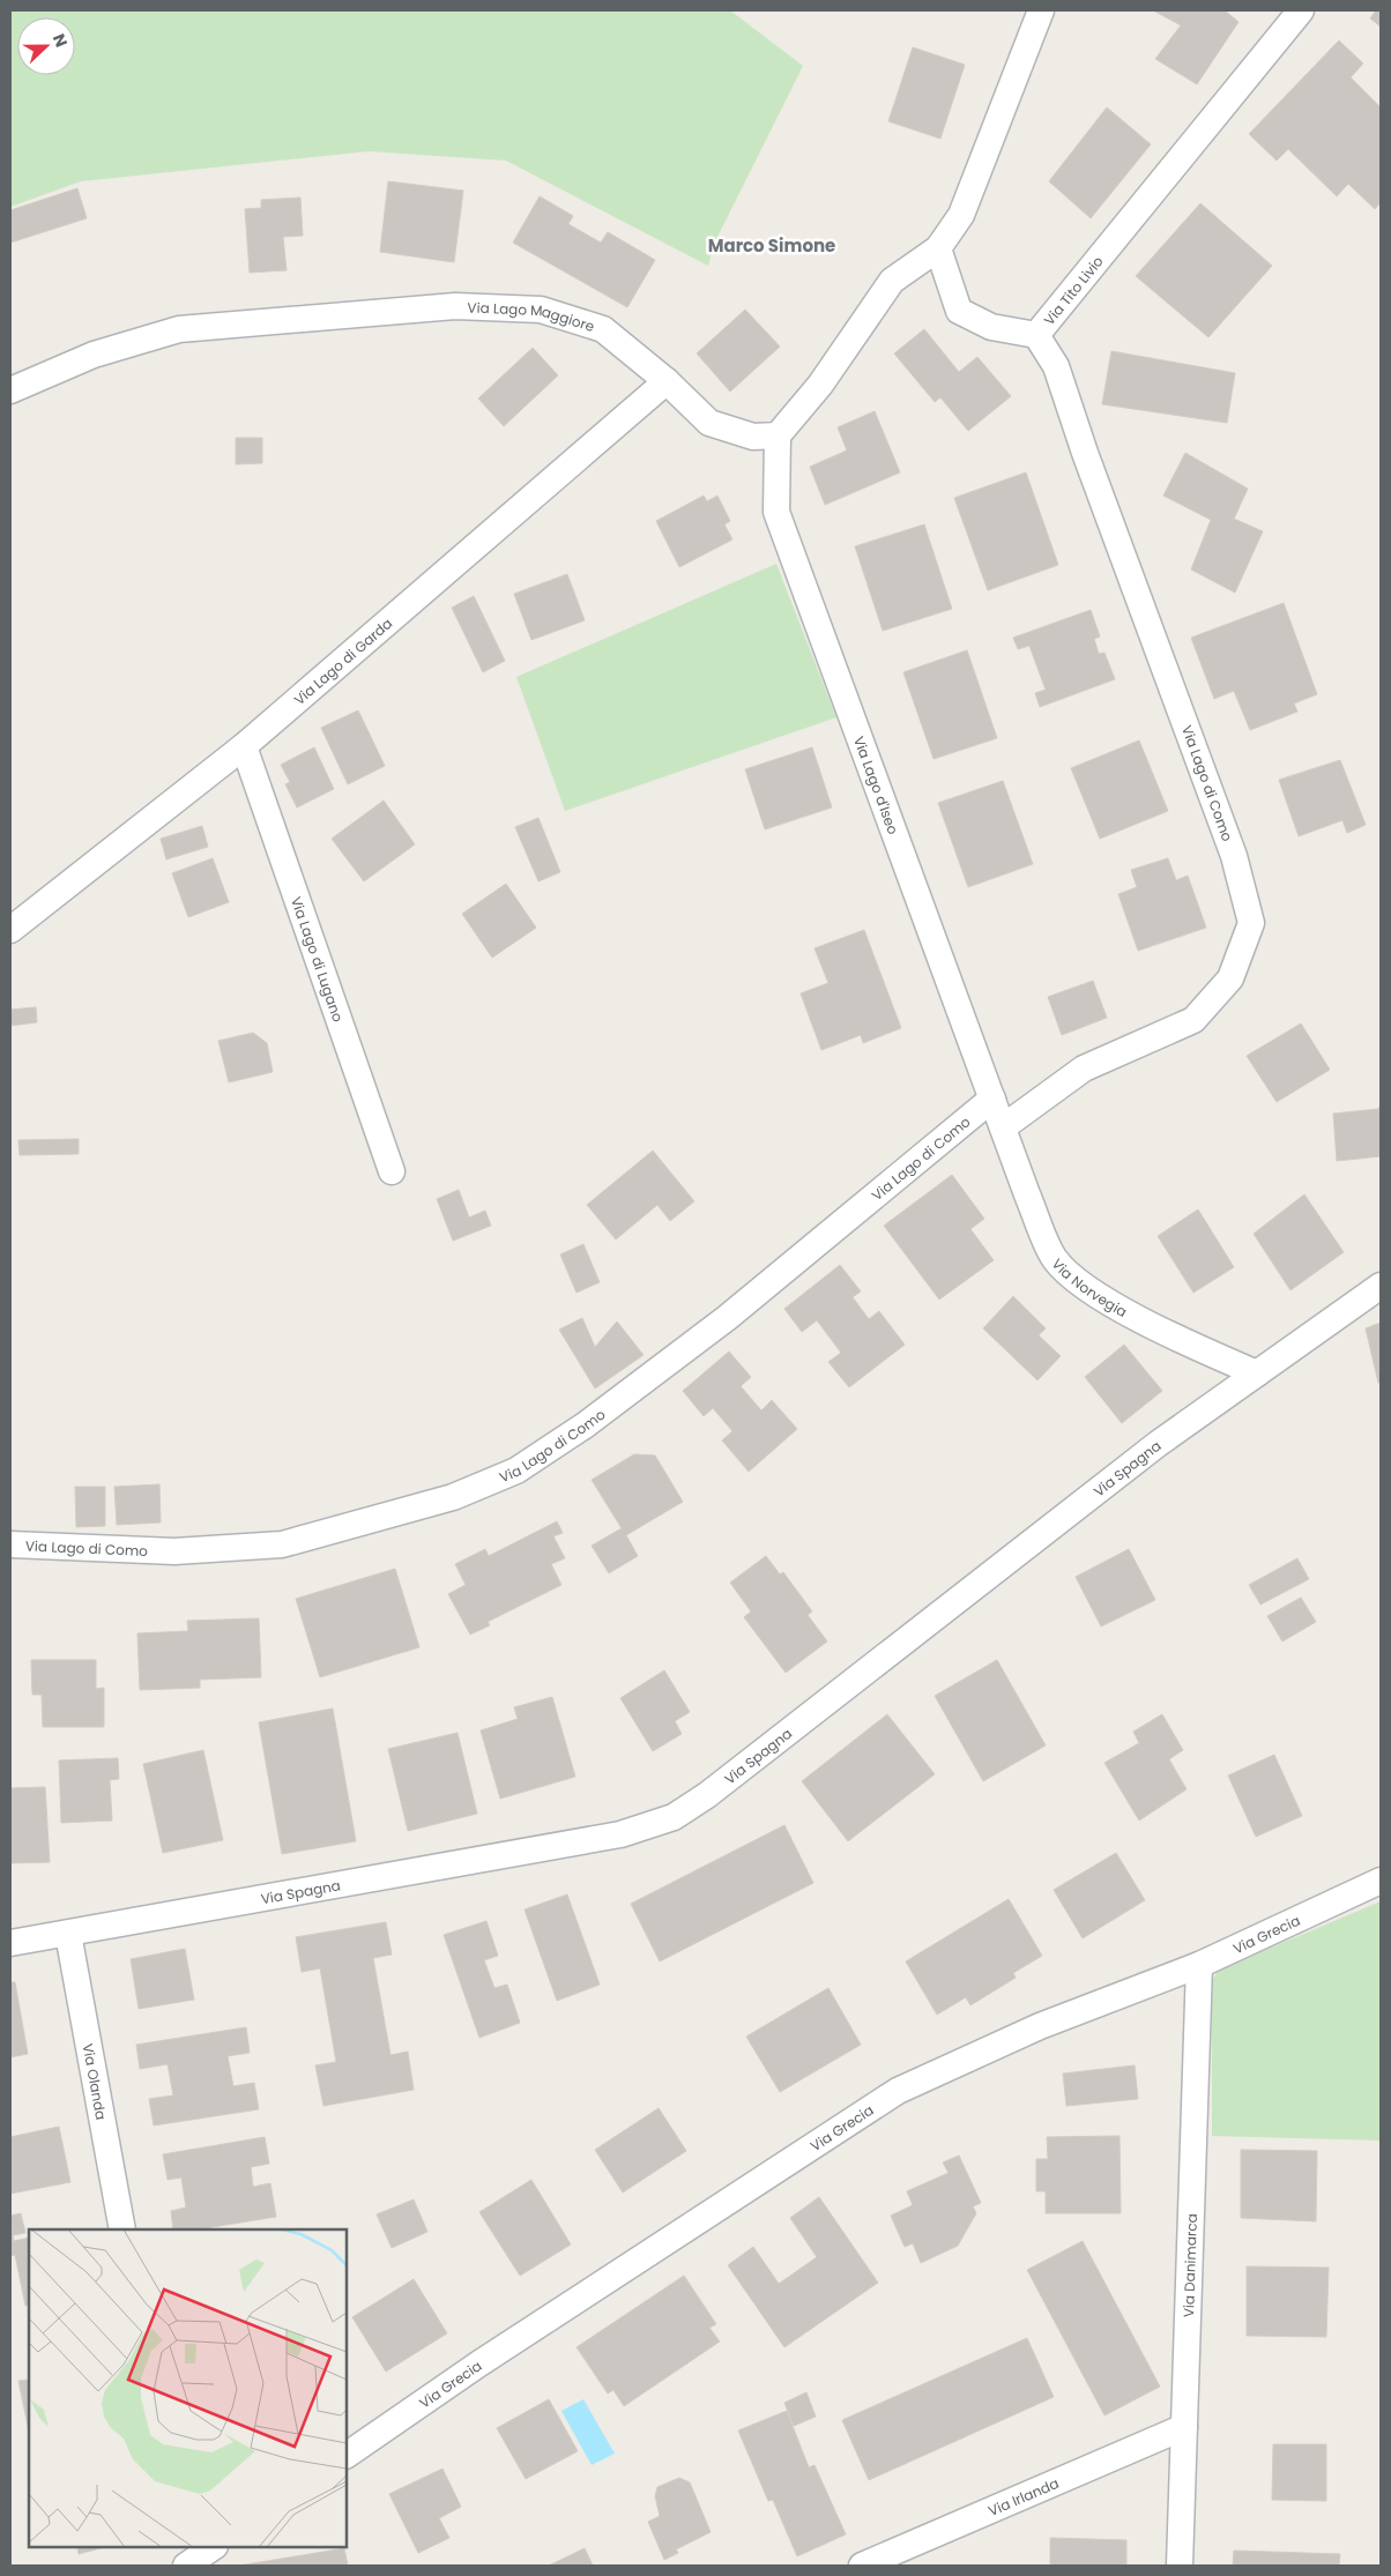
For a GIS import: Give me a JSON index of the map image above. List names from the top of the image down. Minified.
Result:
{"streets":{"street":["Via Tito Livio","Via Lago Maggiore","Via Lago di Garda","Via Lago di Como","Via Lago d'Iseo","Via Lago di Lugano","Via Norvegia","Via Spagna","Via Grecia","Via Olanda","Via Danimarca","Via Irlanda"]},"crossings":[["Via Tito Livio","Via Lago di Como"],["Via Lago Maggiore","Via Lago di Garda"],["Via Lago Maggiore","Via Lago d'Iseo"],["Via Lago di Garda","Via Lago di Lugano"],["Via Lago di Como","Via Lago d'Iseo"],["Via Lago di Como","Via Norvegia"],["Via Lago d'Iseo","Via Norvegia"],["Via Norvegia","Via Spagna"],["Via Spagna","Via Olanda"],["Via Grecia","Via Danimarca"],["Via Danimarca","Via Irlanda"]],"districts":["Marco Simone"],"north":"right"}
